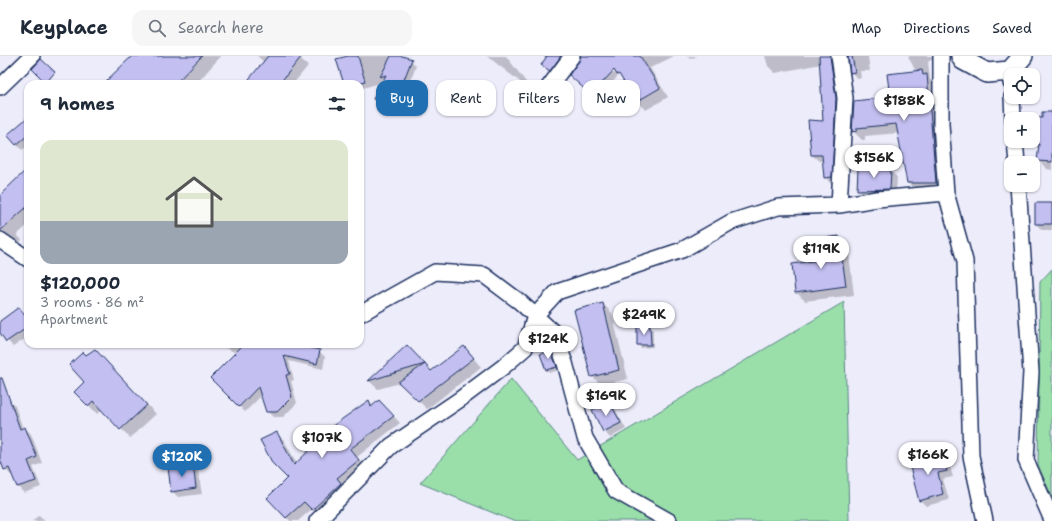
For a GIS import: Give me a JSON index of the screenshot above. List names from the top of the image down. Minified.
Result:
{"page":{"header":"Keyplace","search":"Search here","nav":["Map","Directions","Saved"],"map_buttons":["+","−"],"chip":["Buy","Rent","Filters","New"],"heading":"9 homes","price":["$188K","$156K","$119K","$249K","$124K","$169K","$107K","$166K","$120K"],"list":[{"name":"$120,000","note":"3 rooms · 86 m² · Apartment"}]}}
